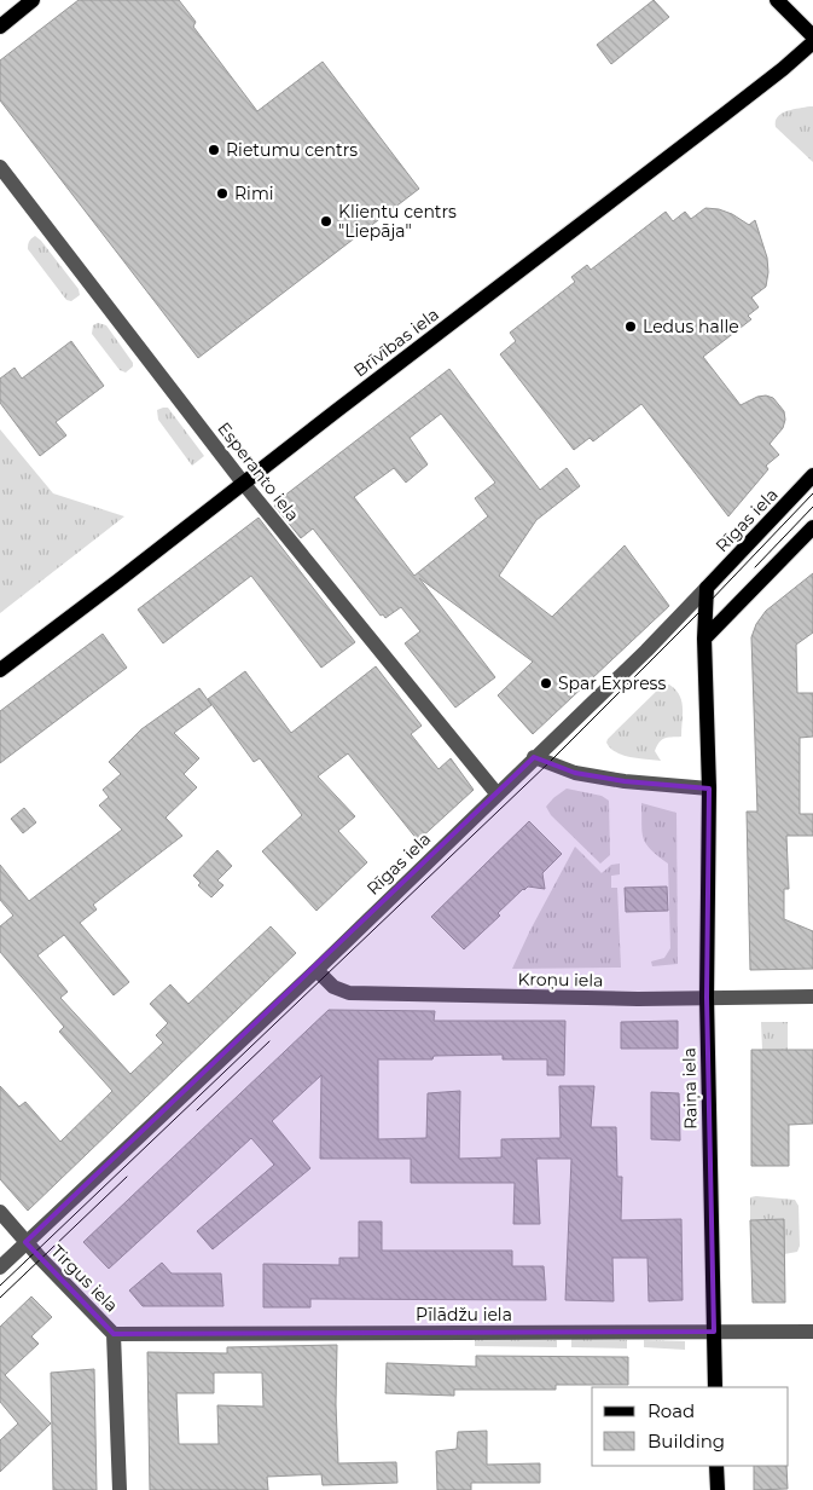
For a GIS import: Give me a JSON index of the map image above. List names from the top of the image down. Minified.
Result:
{"streets":{"main road":["Brīvības iela","Rīgas iela","Raiņa iela"],"street":["Esperanto iela","Kroņu iela","Tirgus iela","Pīlādžu iela"]},"crossings":[["Brīvības iela","Esperanto iela"],["Esperanto iela","Rīgas iela"],["Rīgas iela","Kroņu iela"],["Rīgas iela","Raiņa iela"],["Rīgas iela","Tirgus iela"],["Kroņu iela","Raiņa iela"],["Raiņa iela","Pīlādžu iela"],["Tirgus iela","Pīlādžu iela"]],"places":["Rietumu centrs","Rimi","Klientu centrs \"Liepāja\"","Ledus halle","Spar Express"],"legend":["Road","Building"]}
